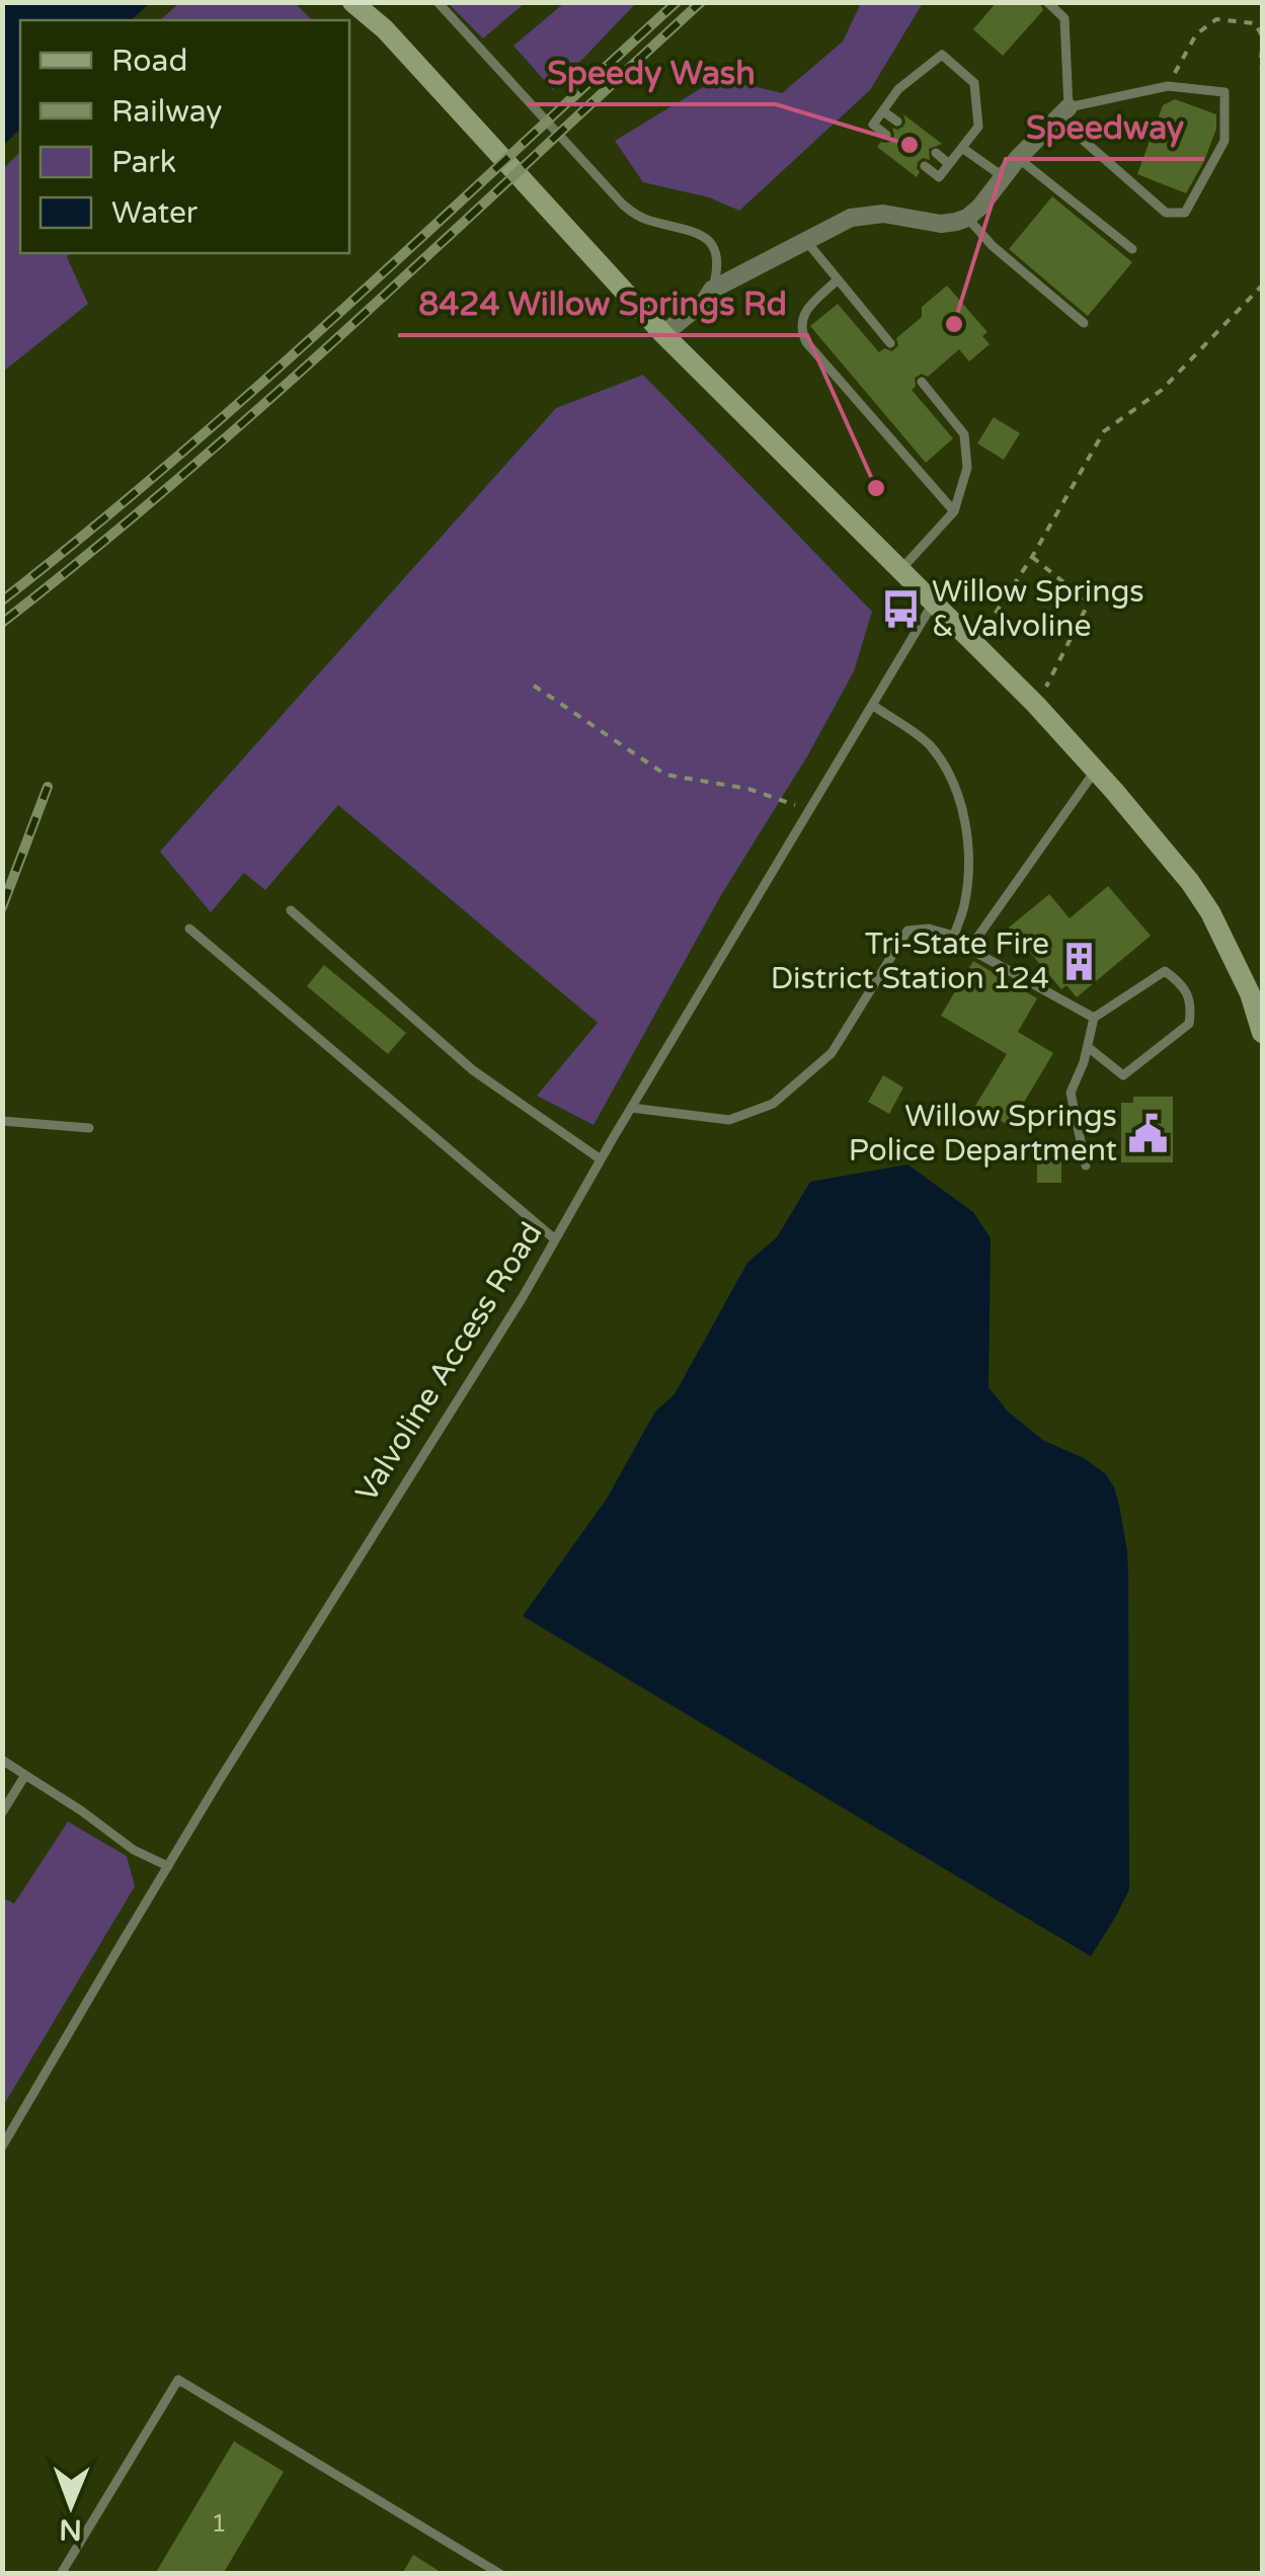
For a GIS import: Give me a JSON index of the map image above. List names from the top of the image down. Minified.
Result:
{"streets":{"lane":["Valvoline Access Road"]},"places":{"other":["Speedy Wash","Speedway","8424 Willow Springs Rd"],"bus stop":["Willow Springs & Valvoline"],"building":["Tri-State Fire District Station 124"],"public building":["Willow Springs Police Department"]},"house_numbers":["1"],"legend":["Road","Railway","Park","Water"],"north":"bottom"}
